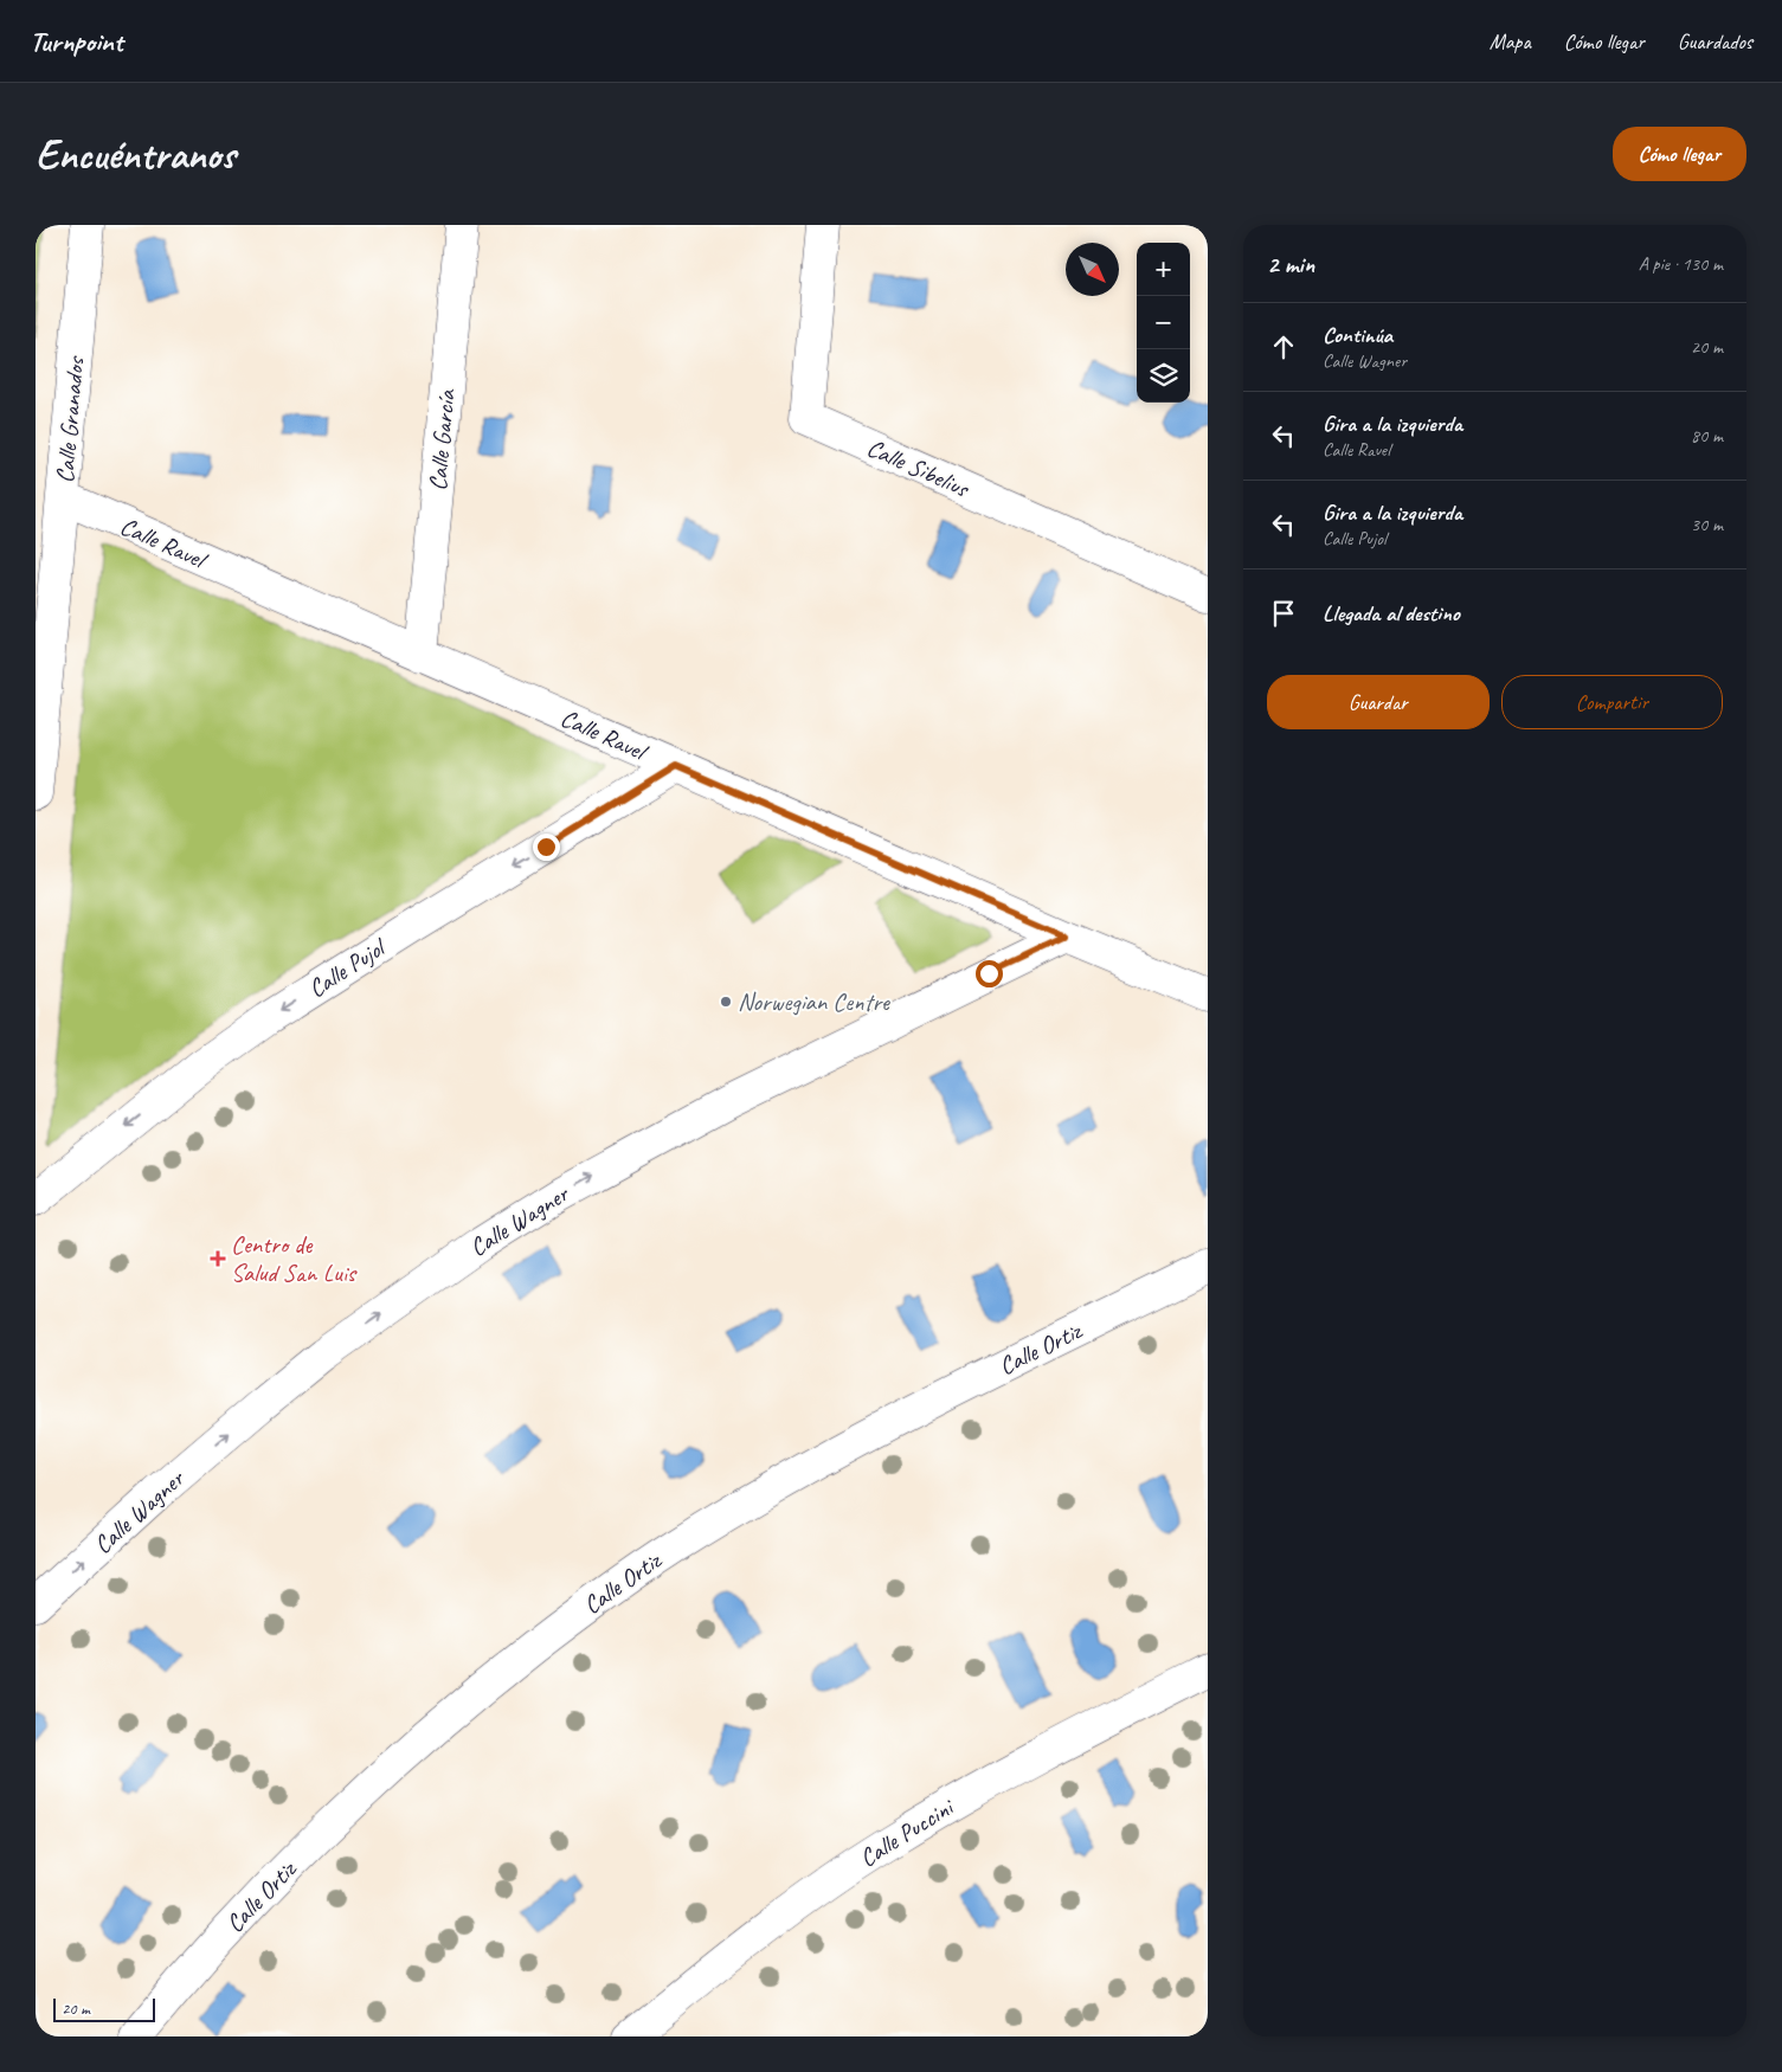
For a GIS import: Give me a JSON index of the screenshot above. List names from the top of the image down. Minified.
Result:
{"streets":{"street":["Calle Granados","Calle García","Calle Sibelius","Calle Ravel","Calle Pujol","Calle Wagner","Calle Ortiz","Calle Puccini"]},"crossings":[["Calle Granados","Calle Ravel"],["Calle García","Calle Ravel"],["Calle Ravel","Calle Pujol"],["Calle Ravel","Calle Wagner"]],"one_way":["Calle Pujol","Calle Wagner"],"places":{"other":["Norwegian Centre"],"health":["Centro de Salud San Luis"]},"scale_bar":"20 m","north":"bottom right","page":{"header":"Turnpoint","nav":["Mapa","Cómo llegar","Guardados"],"buttons":["Cómo llegar",["Guardar","Compartir"]],"title":"Encuéntranos","heading":["2 min","A pie · 130 m"],"map_buttons":["+","−"],"list":[["Continúa","Calle Wagner","20 m"],["Gira a la izquierda","Calle Ravel","80 m"],["Gira a la izquierda","Calle Pujol","30 m"],"Llegada al destino"],"scale":"20 m"}}
